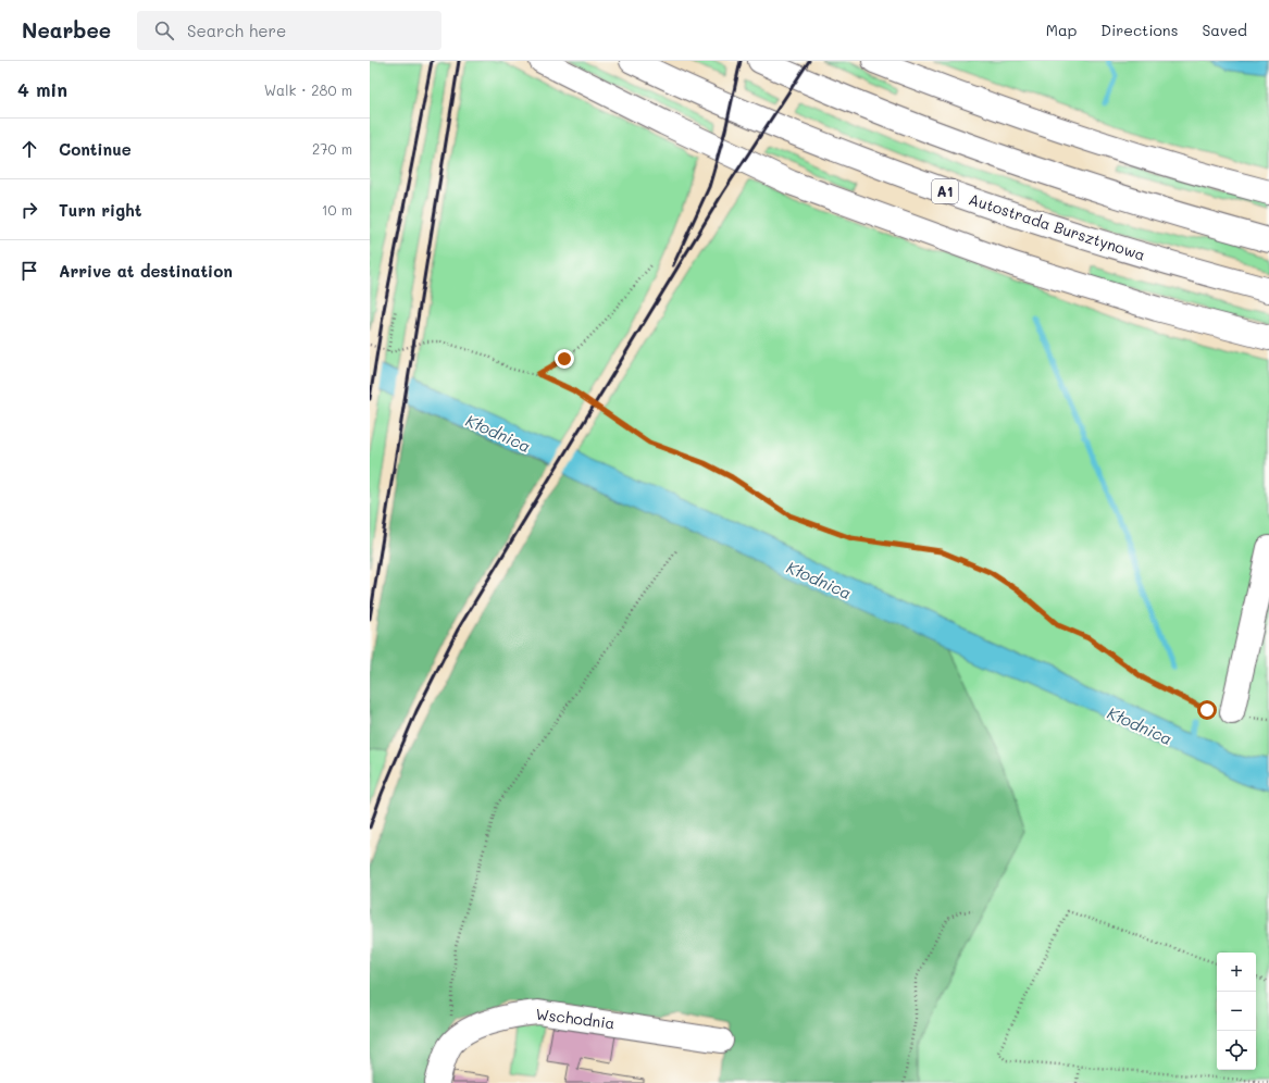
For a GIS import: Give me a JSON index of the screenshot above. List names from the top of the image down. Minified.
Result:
{"streets":{"main road":["A1","Autostrada Bursztynowa","Wschodnia"]},"water":["Kłodnica"],"page":{"header":"Nearbee","search":"Search here","nav":["Map","Directions","Saved"],"heading":["4 min","Walk · 280 m"],"list":[["Continue","270 m"],["Turn right","10 m"],"Arrive at destination"],"map_buttons":["+","−"]}}
